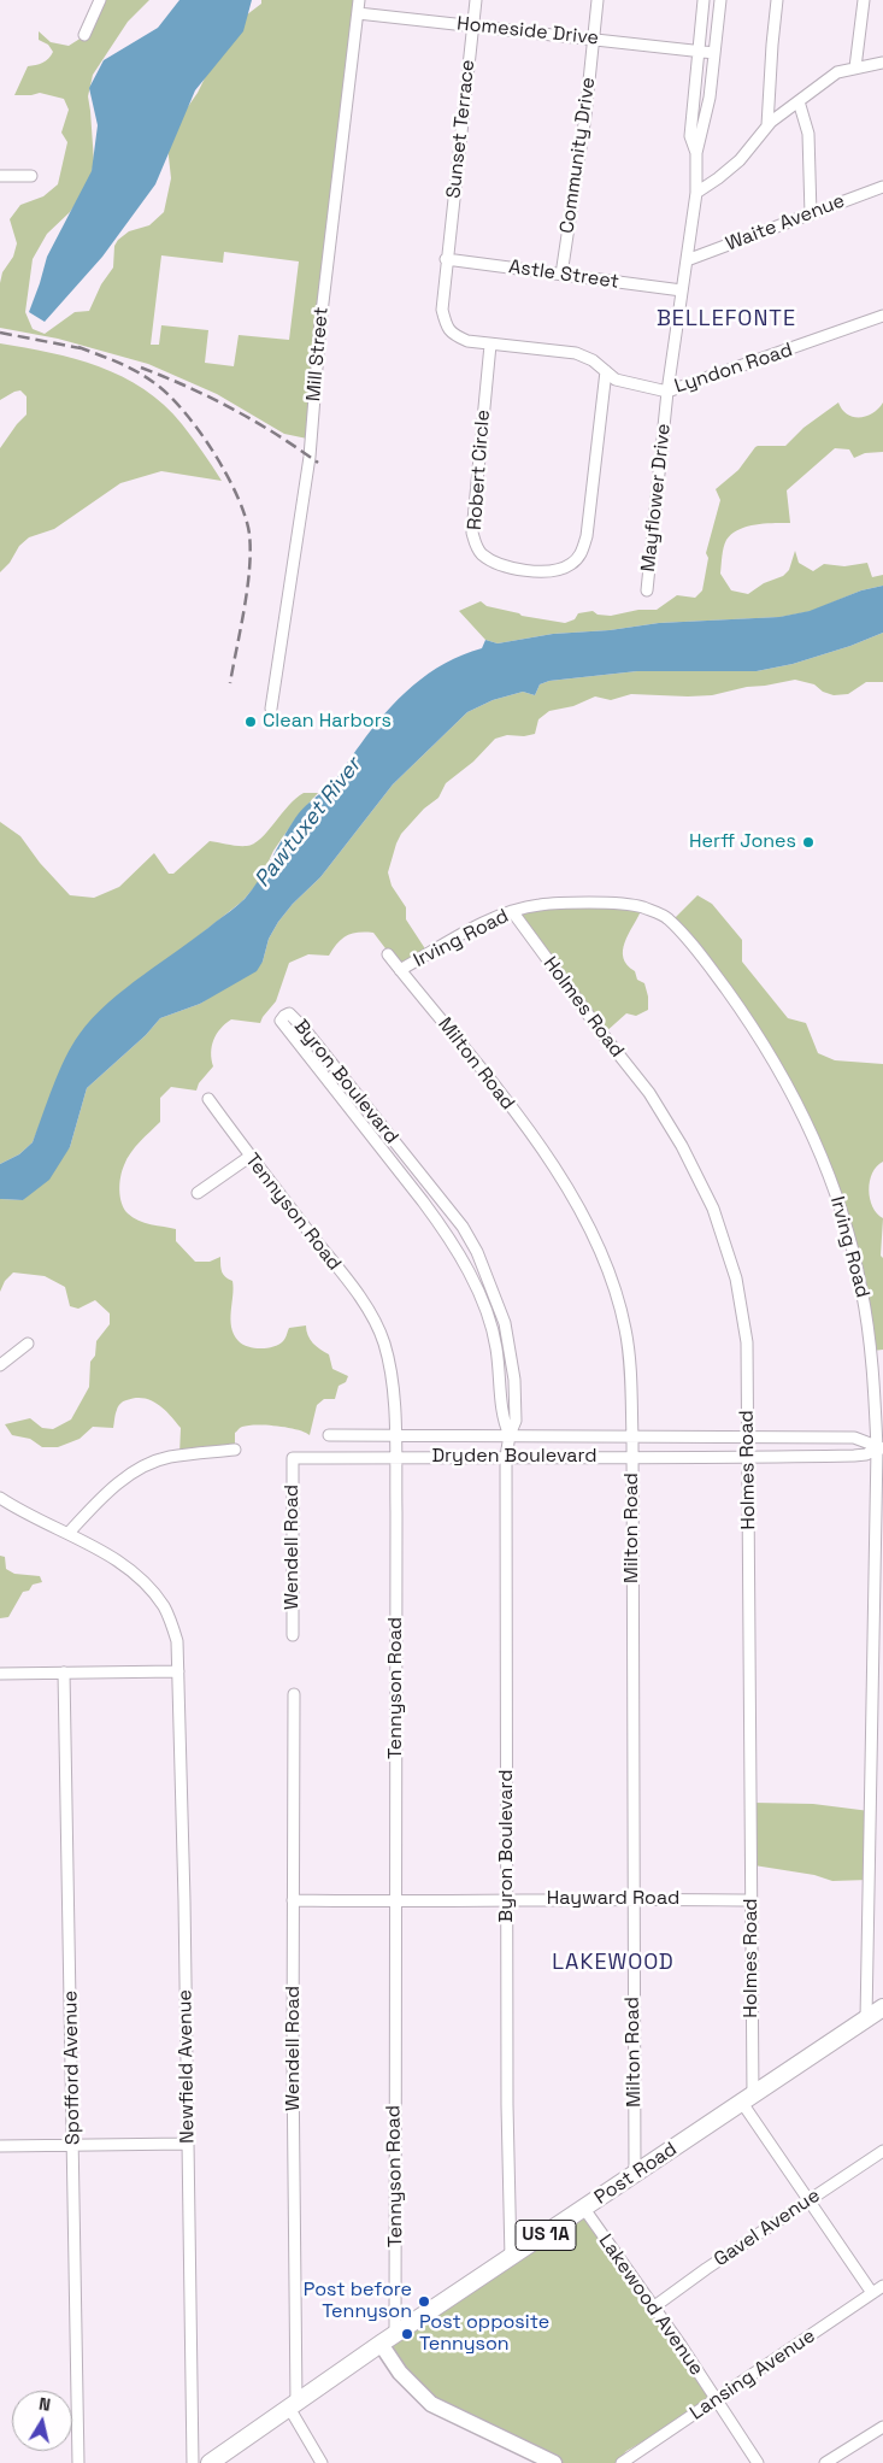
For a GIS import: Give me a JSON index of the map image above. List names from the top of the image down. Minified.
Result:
{"streets":{"main road":["Post Road","US 1A"],"street":["Homeside Drive","Sunset Terrace","Community Drive","Waite Avenue","Astle Street","Mill Street","Lyndon Road","Robert Circle","Mayflower Drive","Irving Road","Holmes Road","Milton Road","Byron Boulevard","Tennyson Road","Dryden Boulevard","Wendell Road","Hayward Road","Newfield Avenue","Spofford Avenue","Gavel Avenue","Lakewood Avenue","Lansing Avenue"]},"crossings":[["Homeside Drive","Sunset Terrace"],["Homeside Drive","Community Drive"],["Homeside Drive","Mill Street"],["Homeside Drive","Mayflower Drive"],["Sunset Terrace","Astle Street"],["Sunset Terrace","Lyndon Road"],["Community Drive","Astle Street"],["Waite Avenue","Mayflower Drive"],["Astle Street","Lyndon Road"],["Astle Street","Mayflower Drive"],["Lyndon Road","Robert Circle"],["Lyndon Road","Mayflower Drive"],["Irving Road","Holmes Road"],["Irving Road","Milton Road"],["Irving Road","Dryden Boulevard"],["Irving Road","Post Road"],["Holmes Road","Dryden Boulevard"],["Holmes Road","Hayward Road"],["Holmes Road","Post Road"],["Milton Road","Dryden Boulevard"],["Milton Road","Hayward Road"],["Milton Road","Post Road"],["Byron Boulevard","Dryden Boulevard"],["Byron Boulevard","Hayward Road"],["Byron Boulevard","Post Road"],["Tennyson Road","Dryden Boulevard"],["Tennyson Road","Hayward Road"],["Tennyson Road","Post Road"],["Dryden Boulevard","Wendell Road"],["Wendell Road","Hayward Road"],["Wendell Road","Post Road"],["Post Road","Lakewood Avenue"],["Gavel Avenue","Lakewood Avenue"],["Lakewood Avenue","Lansing Avenue"]],"districts":["BELLEFONTE","LAKEWOOD"],"water":["Pawtuxet River"],"places":["Clean Harbors","Herff Jones","Post before Tennyson","Post opposite Tennyson"],"north":"top"}
